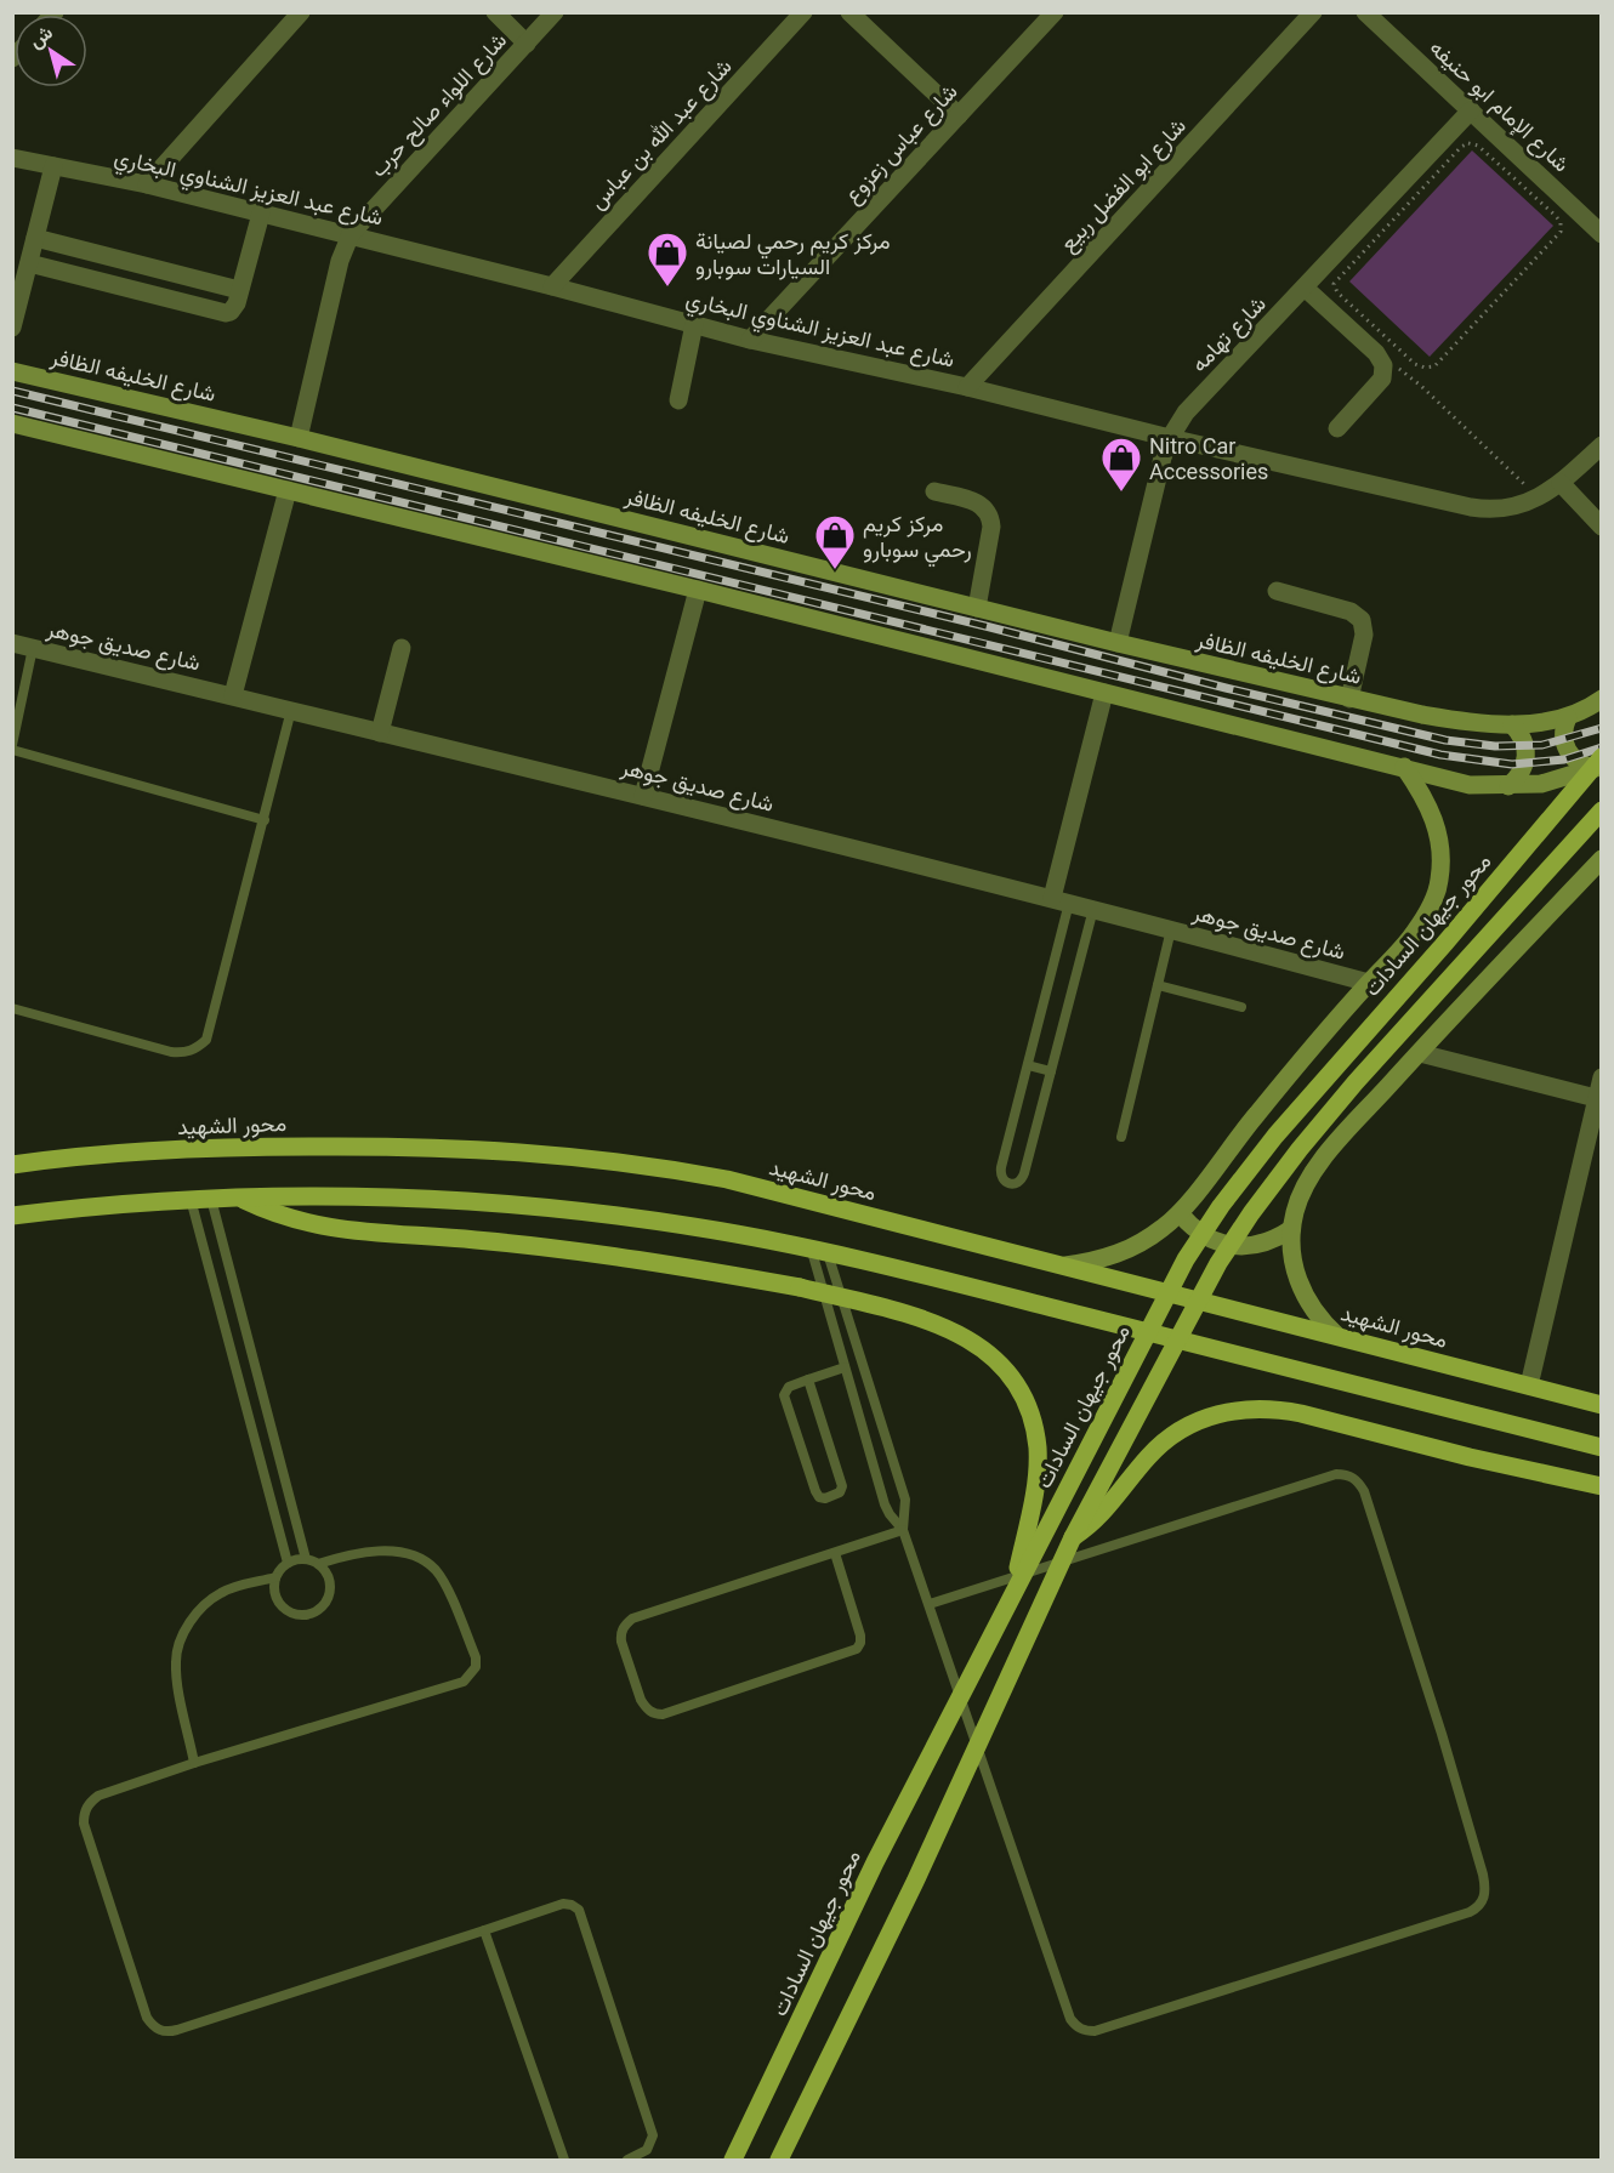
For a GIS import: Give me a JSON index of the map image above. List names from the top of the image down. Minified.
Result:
{"streets":{"main road":["محور جيهان السادات","محور الشهيد"],"street":["شارع اللواء صالح حرب","شارع الإمام ابو حنيفه","شارع عبد الله بن عباس","شارع عباس زعزوع","شارع ابو الفضل ربيع","شارع عبد العزيز الشناوي البخاري","شارع تهامه","شارع الخليفه الظافر","شارع صديق جوهر"]},"crossings":[["شارع اللواء صالح حرب","شارع عبد العزيز الشناوي البخاري"],["شارع اللواء صالح حرب","شارع الخليفه الظافر"],["شارع الإمام ابو حنيفه","شارع تهامه"],["شارع عبد الله بن عباس","شارع عبد العزيز الشناوي البخاري"],["شارع عباس زعزوع","شارع عبد العزيز الشناوي البخاري"],["شارع ابو الفضل ربيع","شارع عبد العزيز الشناوي البخاري"],["شارع عبد العزيز الشناوي البخاري","شارع تهامه"],["شارع تهامه","شارع الخليفه الظافر"]],"places":{"shop":["مركز كريم رحمي لصيانة السيارات سوبارو","Nitro Car Accessories","مركز كريم رحمي سوبارو"]},"north":"top left"}
